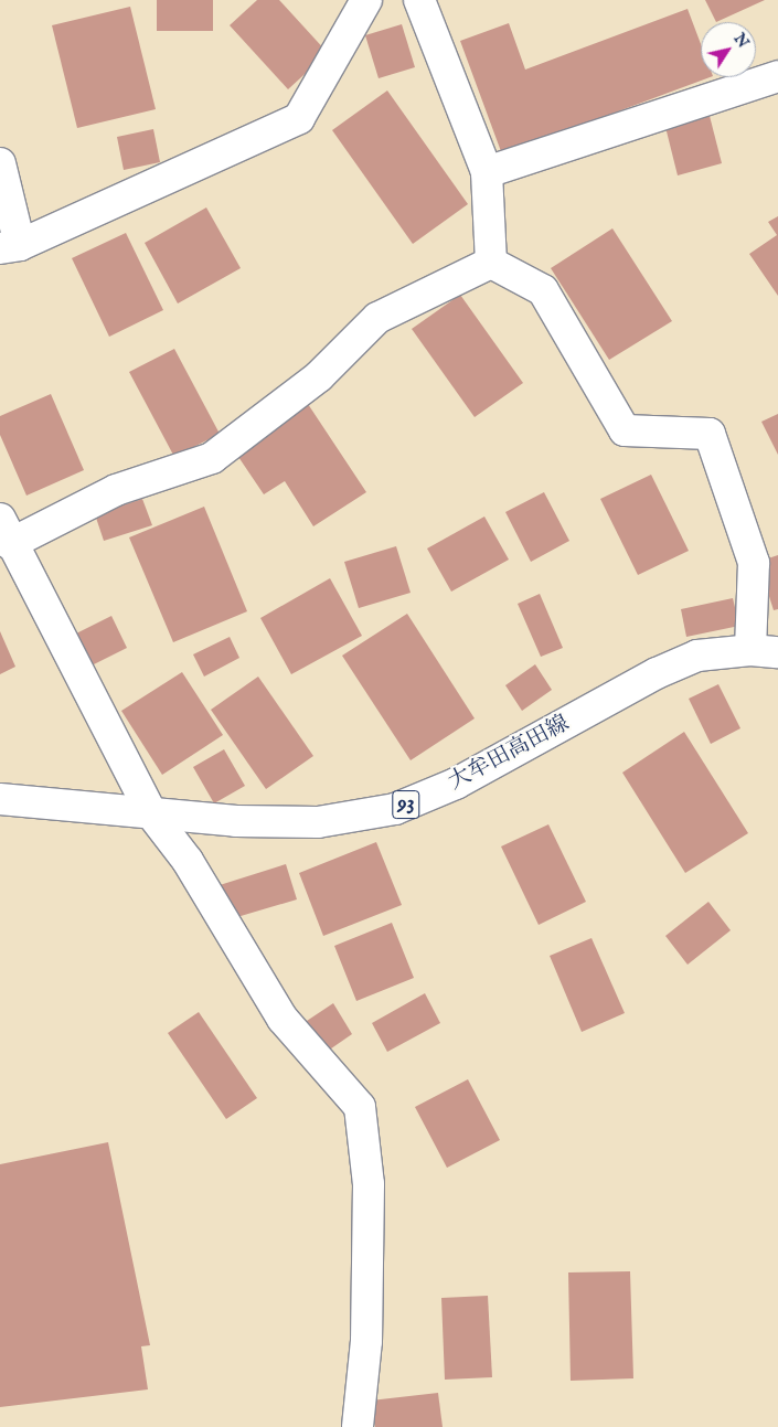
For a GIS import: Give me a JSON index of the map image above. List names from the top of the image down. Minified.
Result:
{"streets":{"street":["大牟田高田線","93"]},"north":"top right"}
